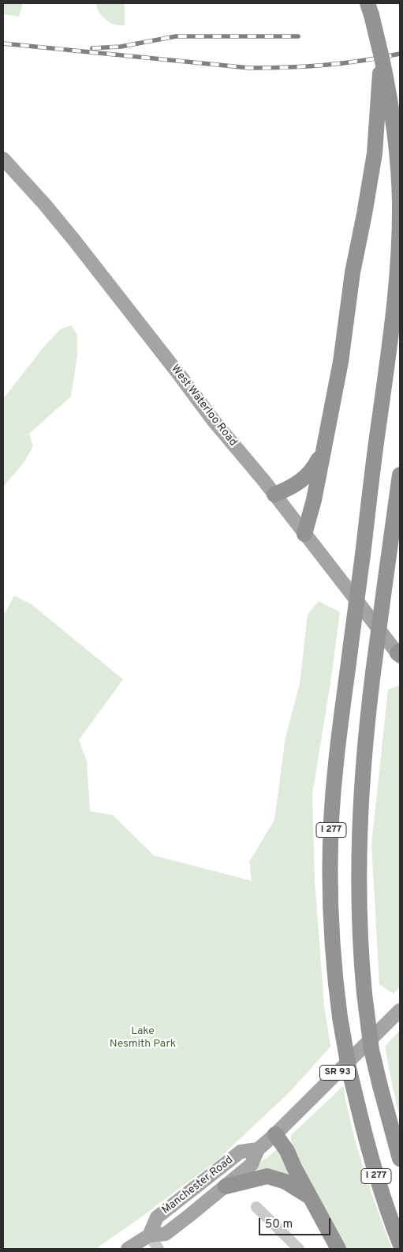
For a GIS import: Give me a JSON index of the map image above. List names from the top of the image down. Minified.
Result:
{"streets":{"highway":["I 277"],"main road":["West Waterloo Road","SR 93","Manchester Road"]},"parks":["Lake Nesmith Park"],"scale_bar":"50 m"}
